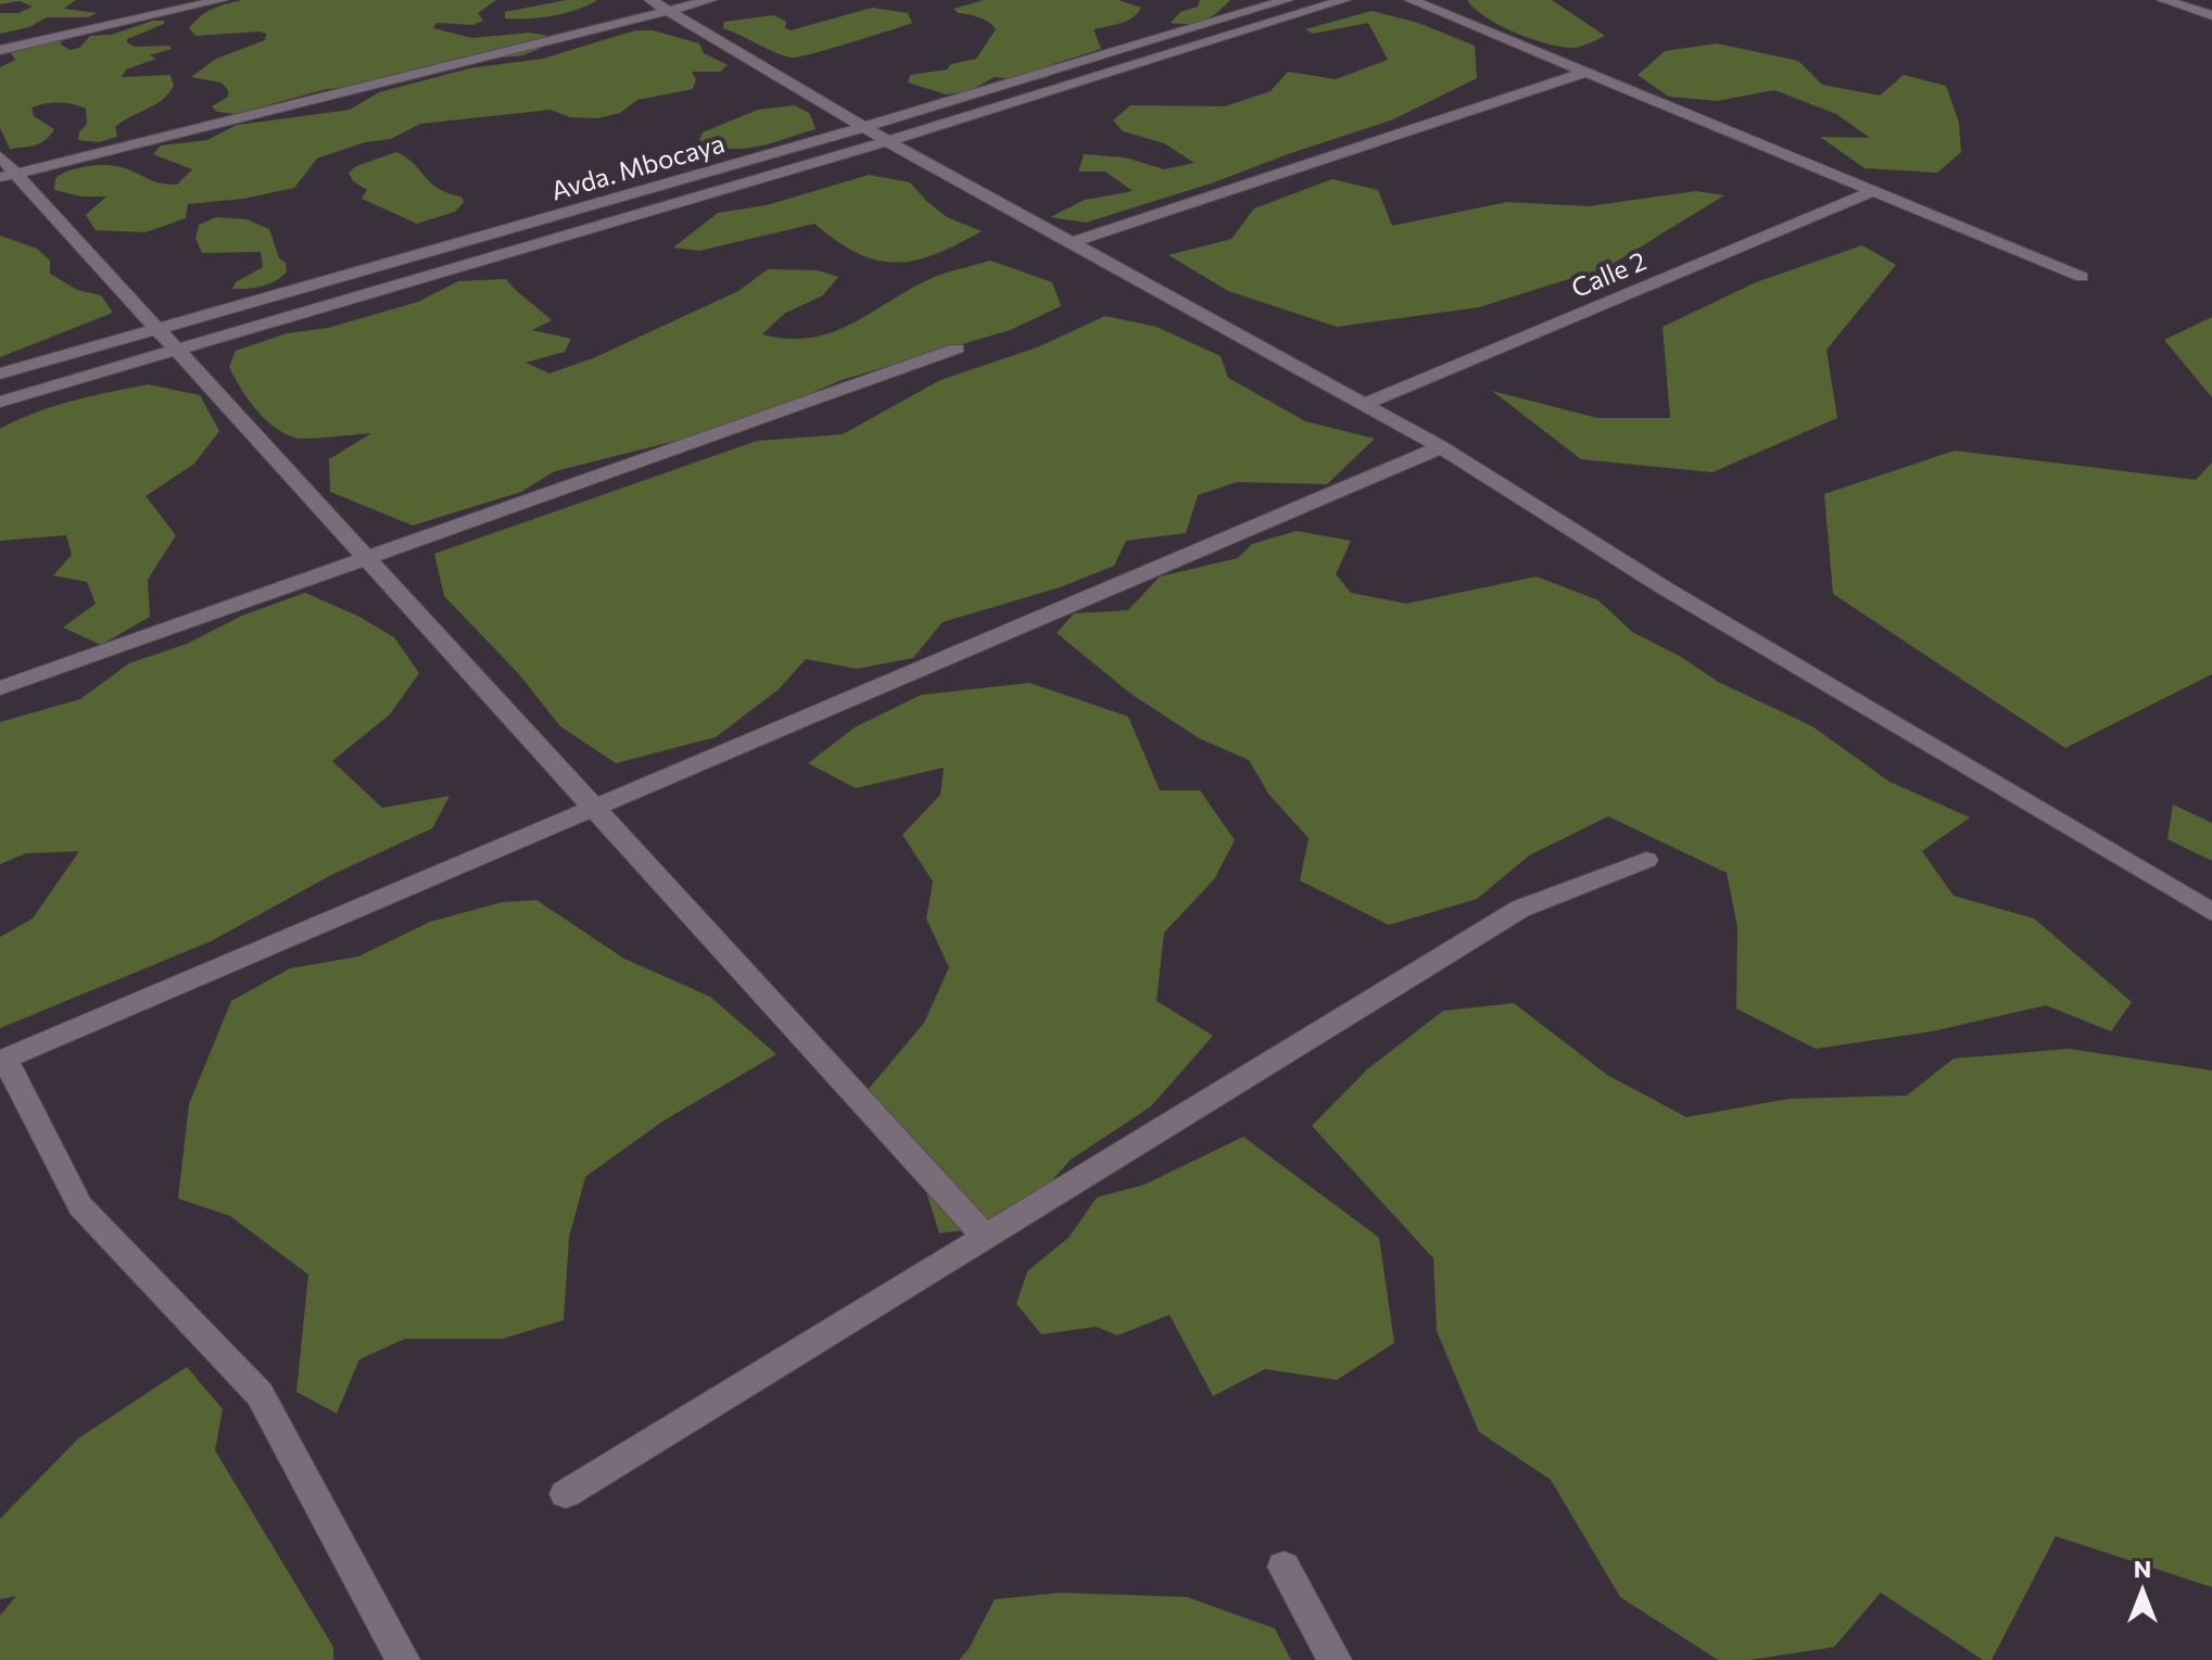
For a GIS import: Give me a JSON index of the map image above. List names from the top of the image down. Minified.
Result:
{"streets":{"street":["Avda. Mbocaya","Calle 2"]},"north":"top"}
